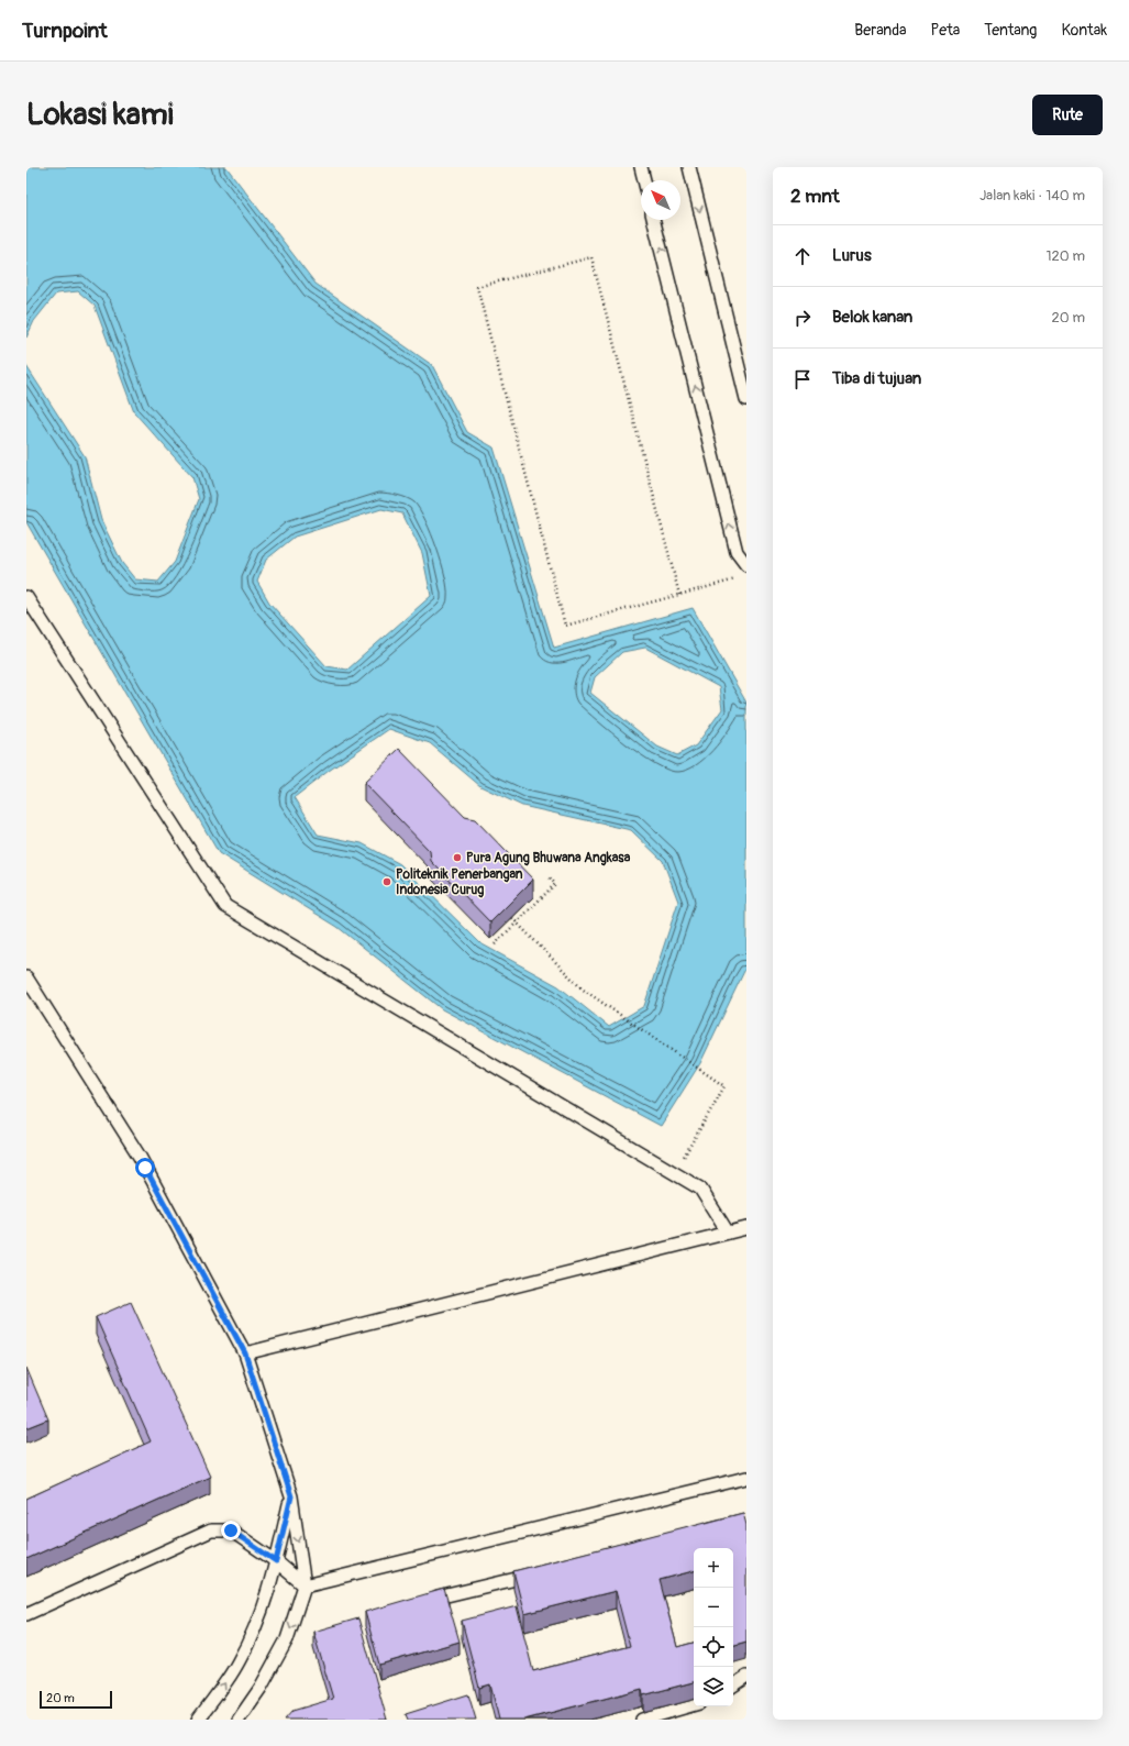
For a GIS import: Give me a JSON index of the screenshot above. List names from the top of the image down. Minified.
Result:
{"places":["Pura Agung Bhuwana Angkasa","Politeknik Penerbangan Indonesia Curug"],"scale_bar":"20 m","north":"top left","page":{"header":"Turnpoint","nav":["Beranda","Peta","Tentang","Kontak"],"buttons":"Rute","title":"Lokasi kami","heading":["2 mnt","Jalan kaki · 140 m"],"list":[["Lurus","120 m"],["Belok kanan","20 m"],"Tiba di tujuan"],"map_buttons":["+","−"],"scale":"20 m"}}
